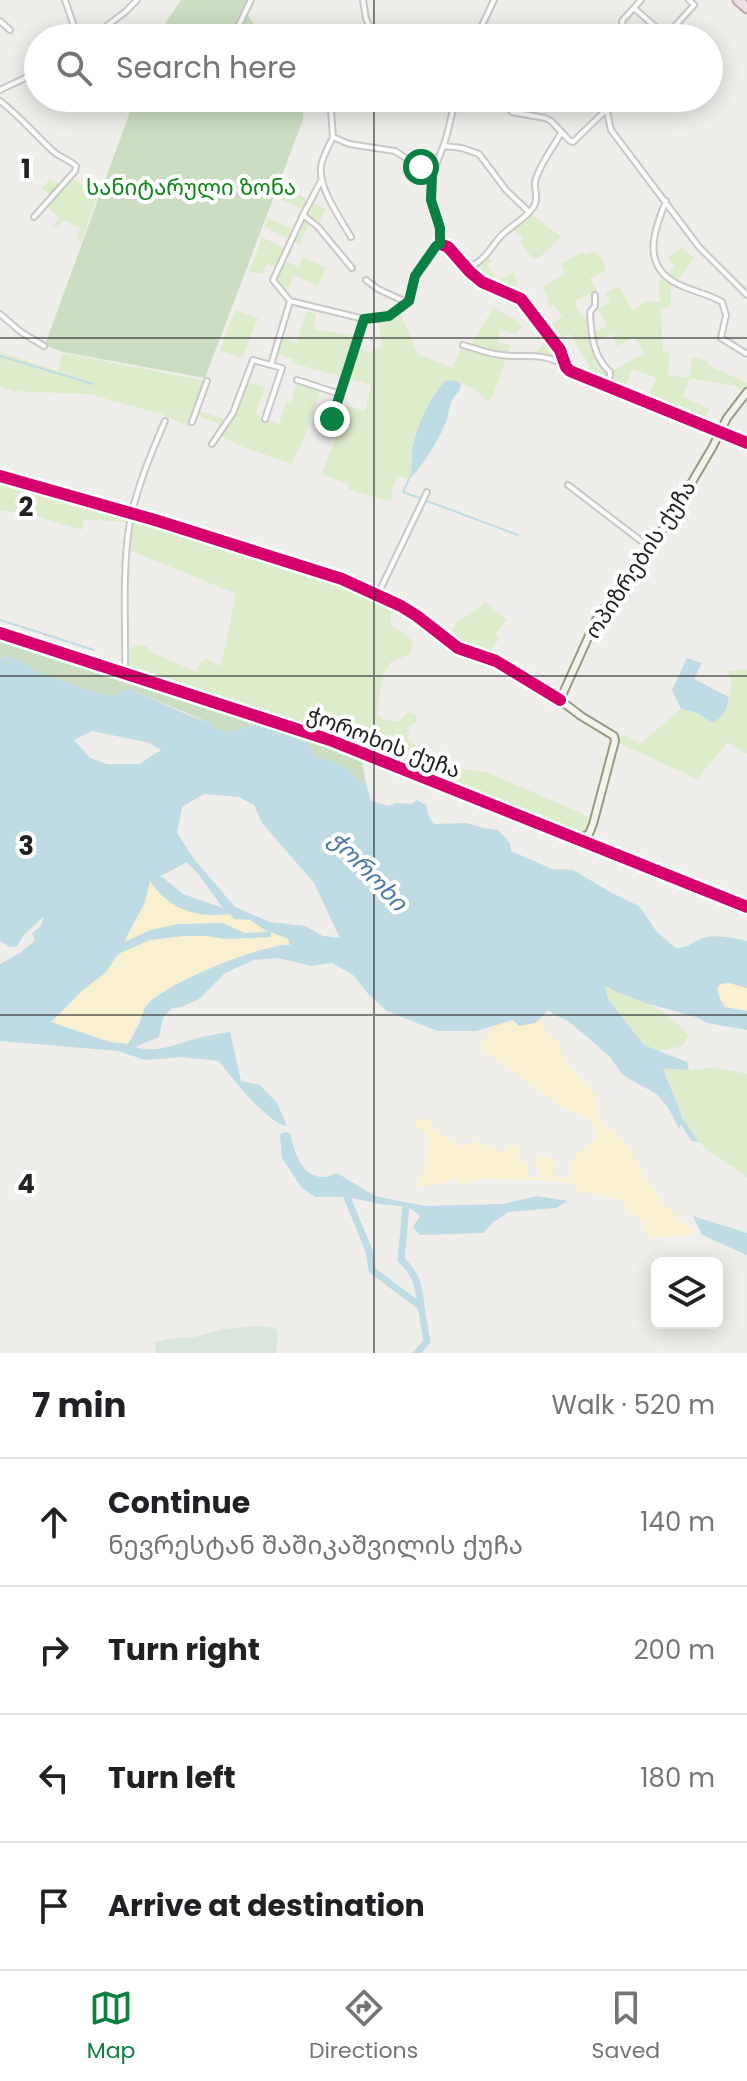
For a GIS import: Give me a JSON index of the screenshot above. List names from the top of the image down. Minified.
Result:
{"streets":{"street":["ოპიზრების ქუჩა","ჭოროხის ქუჩა"]},"water":["ჭოროხი"],"parks":["სანიტარული ზონა"],"page":{"search":"Search here","heading":["7 min","Walk · 520 m"],"list":[["Continue","ნევრესტან შაშიკაშვილის ქუჩა","140 m"],["Turn right","200 m"],["Turn left","180 m"],"Arrive at destination"],"nav":["Map","Directions","Saved"]},"grid":{"rows":["1","2","3","4"]}}
